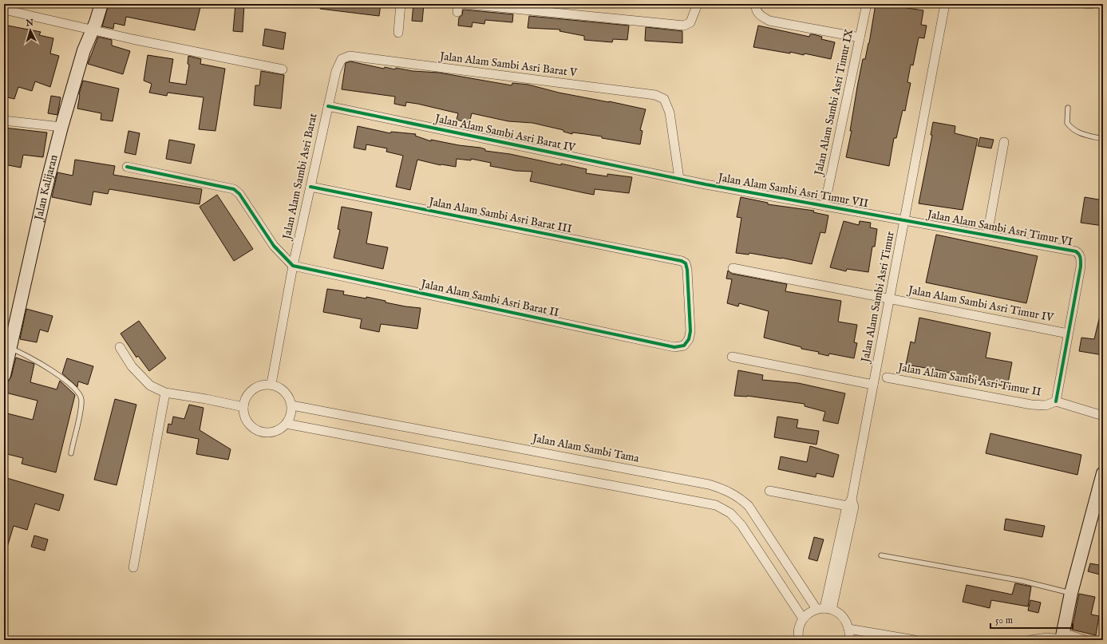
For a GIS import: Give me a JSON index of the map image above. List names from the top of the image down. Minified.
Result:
{"streets":{"street":["Jalan Alam Sambi Asri Barat V","Jalan Alam Sambi Asri Timur IX","Jalan Alam Sambi Asri Barat IV","Jalan Alam Sambi Asri Barat","Jalan Kalijaran","Jalan Alam Sambi Asri Timur VII","Jalan Alam Sambi Asri Barat III","Jalan Alam Sambi Asri Timur VI","Jalan Alam Sambi Asri Timur","Jalan Alam Sambi Asri Barat II","Jalan Alam Sambi Asri Timur IV","Jalan Alam Sambi Asri Timur II","Jalan Alam Sambi Tama"]},"crossings":[["Jalan Alam Sambi Asri Barat V","Jalan Alam Sambi Asri Barat IV"],["Jalan Alam Sambi Asri Barat V","Jalan Alam Sambi Asri Barat"],["Jalan Alam Sambi Asri Barat V","Jalan Alam Sambi Asri Timur VII"],["Jalan Alam Sambi Asri Timur IX","Jalan Alam Sambi Asri Timur VII"],["Jalan Alam Sambi Asri Barat IV","Jalan Alam Sambi Asri Barat"],["Jalan Alam Sambi Asri Barat IV","Jalan Alam Sambi Asri Timur VII"],["Jalan Alam Sambi Asri Barat","Jalan Alam Sambi Asri Barat III"],["Jalan Alam Sambi Asri Barat","Jalan Alam Sambi Asri Barat II"],["Jalan Alam Sambi Asri Barat","Jalan Alam Sambi Tama"],["Jalan Alam Sambi Asri Timur VII","Jalan Alam Sambi Asri Timur VI"],["Jalan Alam Sambi Asri Timur VII","Jalan Alam Sambi Asri Timur"],["Jalan Alam Sambi Asri Barat III","Jalan Alam Sambi Asri Barat II"],["Jalan Alam Sambi Asri Timur VI","Jalan Alam Sambi Asri Timur"],["Jalan Alam Sambi Asri Timur VI","Jalan Alam Sambi Asri Timur IV"],["Jalan Alam Sambi Asri Timur","Jalan Alam Sambi Asri Timur IV"],["Jalan Alam Sambi Asri Timur","Jalan Alam Sambi Tama"]],"scale_bar":"50 m","north":"top"}
